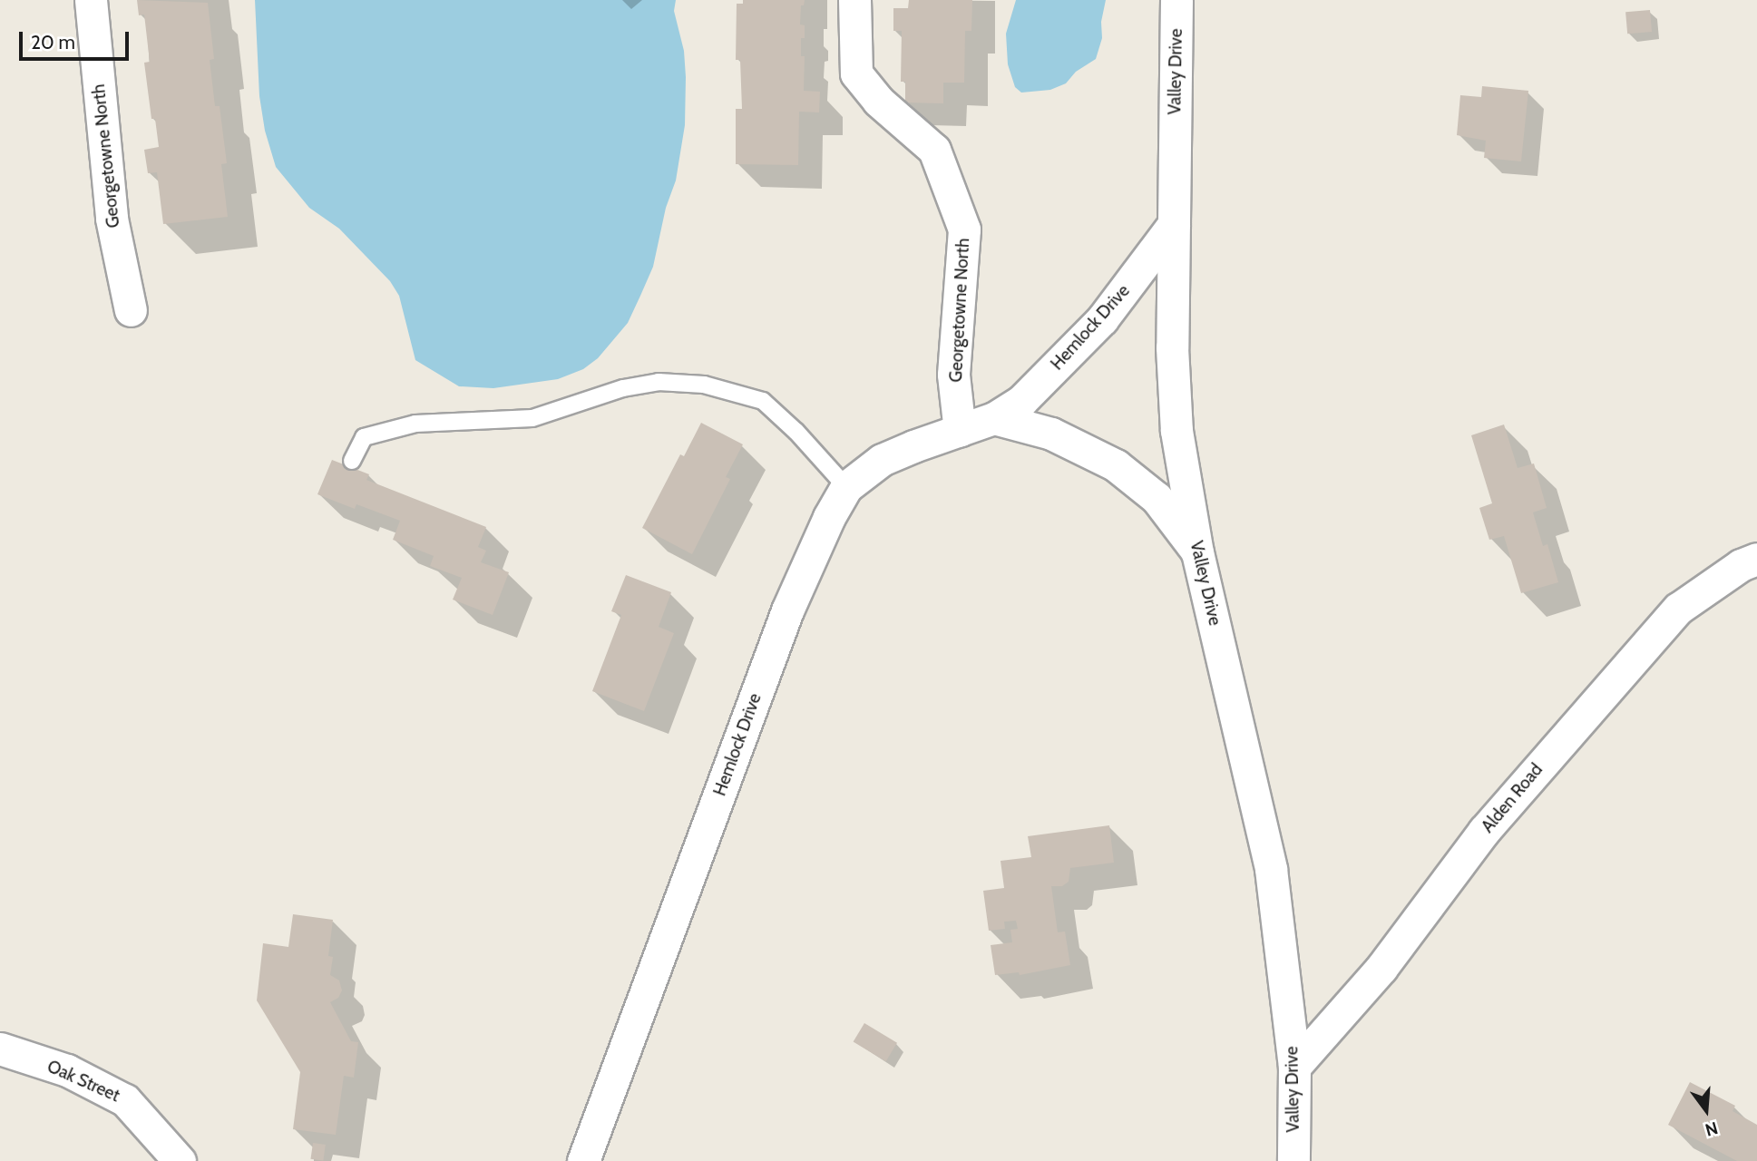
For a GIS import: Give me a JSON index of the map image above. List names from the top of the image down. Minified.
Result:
{"streets":{"street":["Valley Drive","Georgetowne North","Hemlock Drive","Alden Road","Oak Street"]},"crossings":[["Valley Drive","Hemlock Drive"],["Valley Drive","Alden Road"],["Georgetowne North","Hemlock Drive"]],"scale_bar":"20 m","north":"bottom"}
